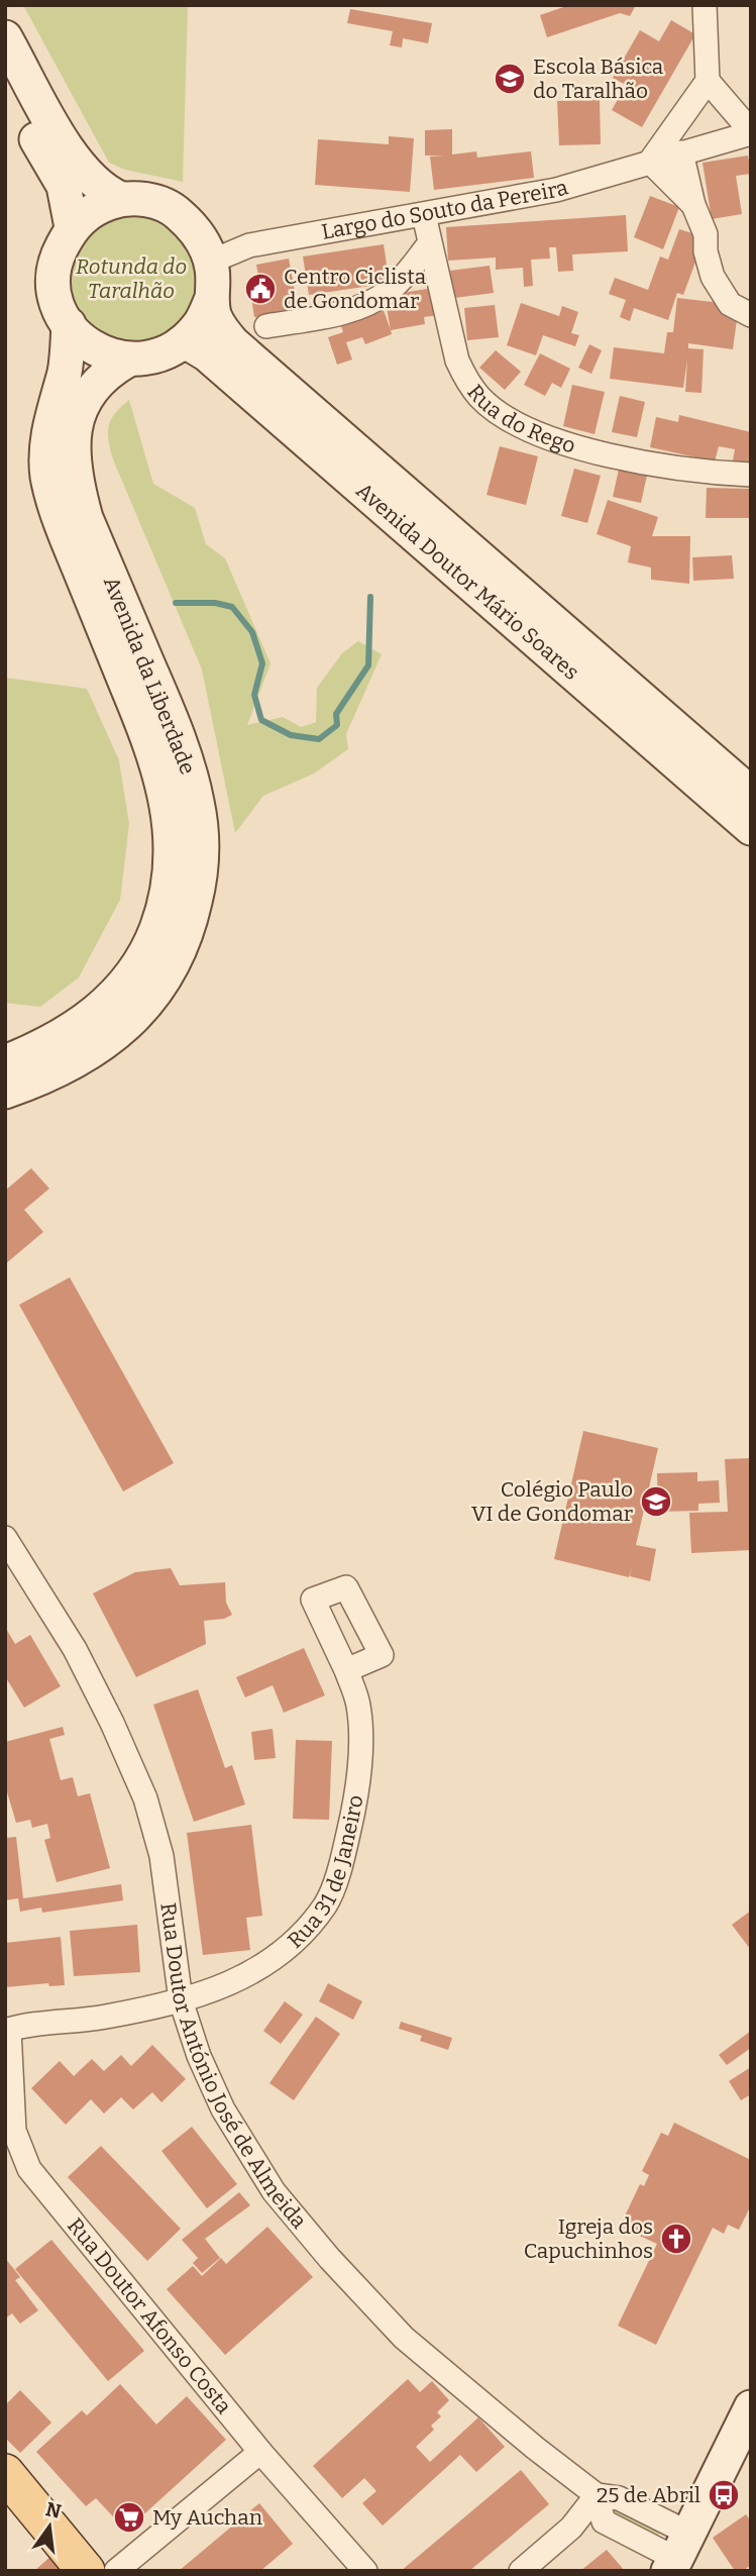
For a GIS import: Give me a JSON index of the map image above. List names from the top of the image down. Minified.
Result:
{"streets":{"main road":["Avenida Doutor Mário Soares","Avenida da Liberdade"],"street":["Largo do Souto da Pereira","Rua do Rego","Rua 31 de Janeiro","Rua Doutor António José de Almeida","Rua Doutor Afonso Costa"]},"crossings":[["Largo do Souto da Pereira","Rua do Rego"],["Largo do Souto da Pereira","Avenida Doutor Mário Soares"],["Largo do Souto da Pereira","Avenida da Liberdade"],["Avenida Doutor Mário Soares","Avenida da Liberdade"],["Rua 31 de Janeiro","Rua Doutor António José de Almeida"],["Rua 31 de Janeiro","Rua Doutor Afonso Costa"]],"parks":["Rotunda do Taralhão"],"places":{"school or university":["Escola Básica do Taralhão","Colégio Paulo VI de Gondomar"],"public building":["Centro Ciclista de Gondomar"],"church":["Igreja dos Capuchinhos"],"bus stop":["25 de Abril"],"supermarket":["My Auchan"]},"north":"top"}
